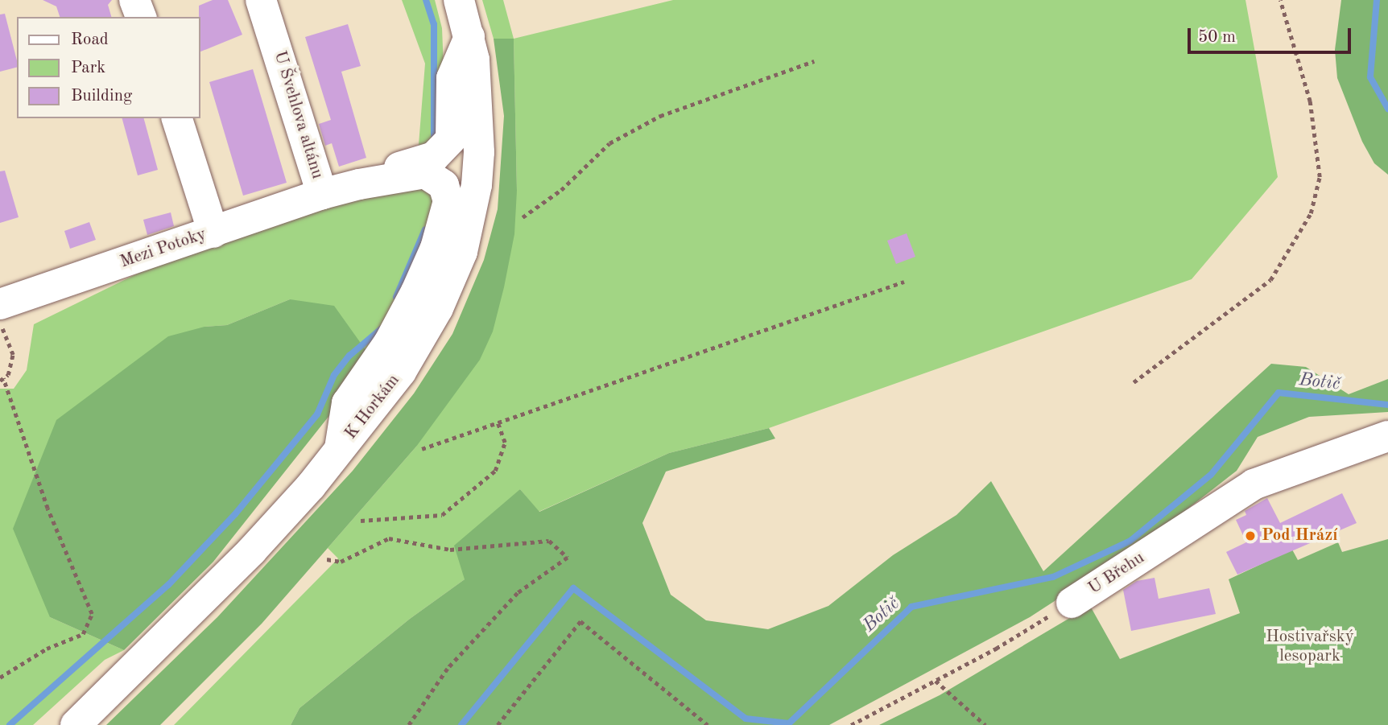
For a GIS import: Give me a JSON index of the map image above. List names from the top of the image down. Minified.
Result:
{"streets":{"main road":["U Švehlova altánu","Mezi Potoky","K Horkám","U Břehu"]},"water":["Botič"],"parks":["Hostivařský lesopark"],"places":["Pod Hrází"],"legend":["Road","Park","Building"],"scale_bar":"50 m"}
